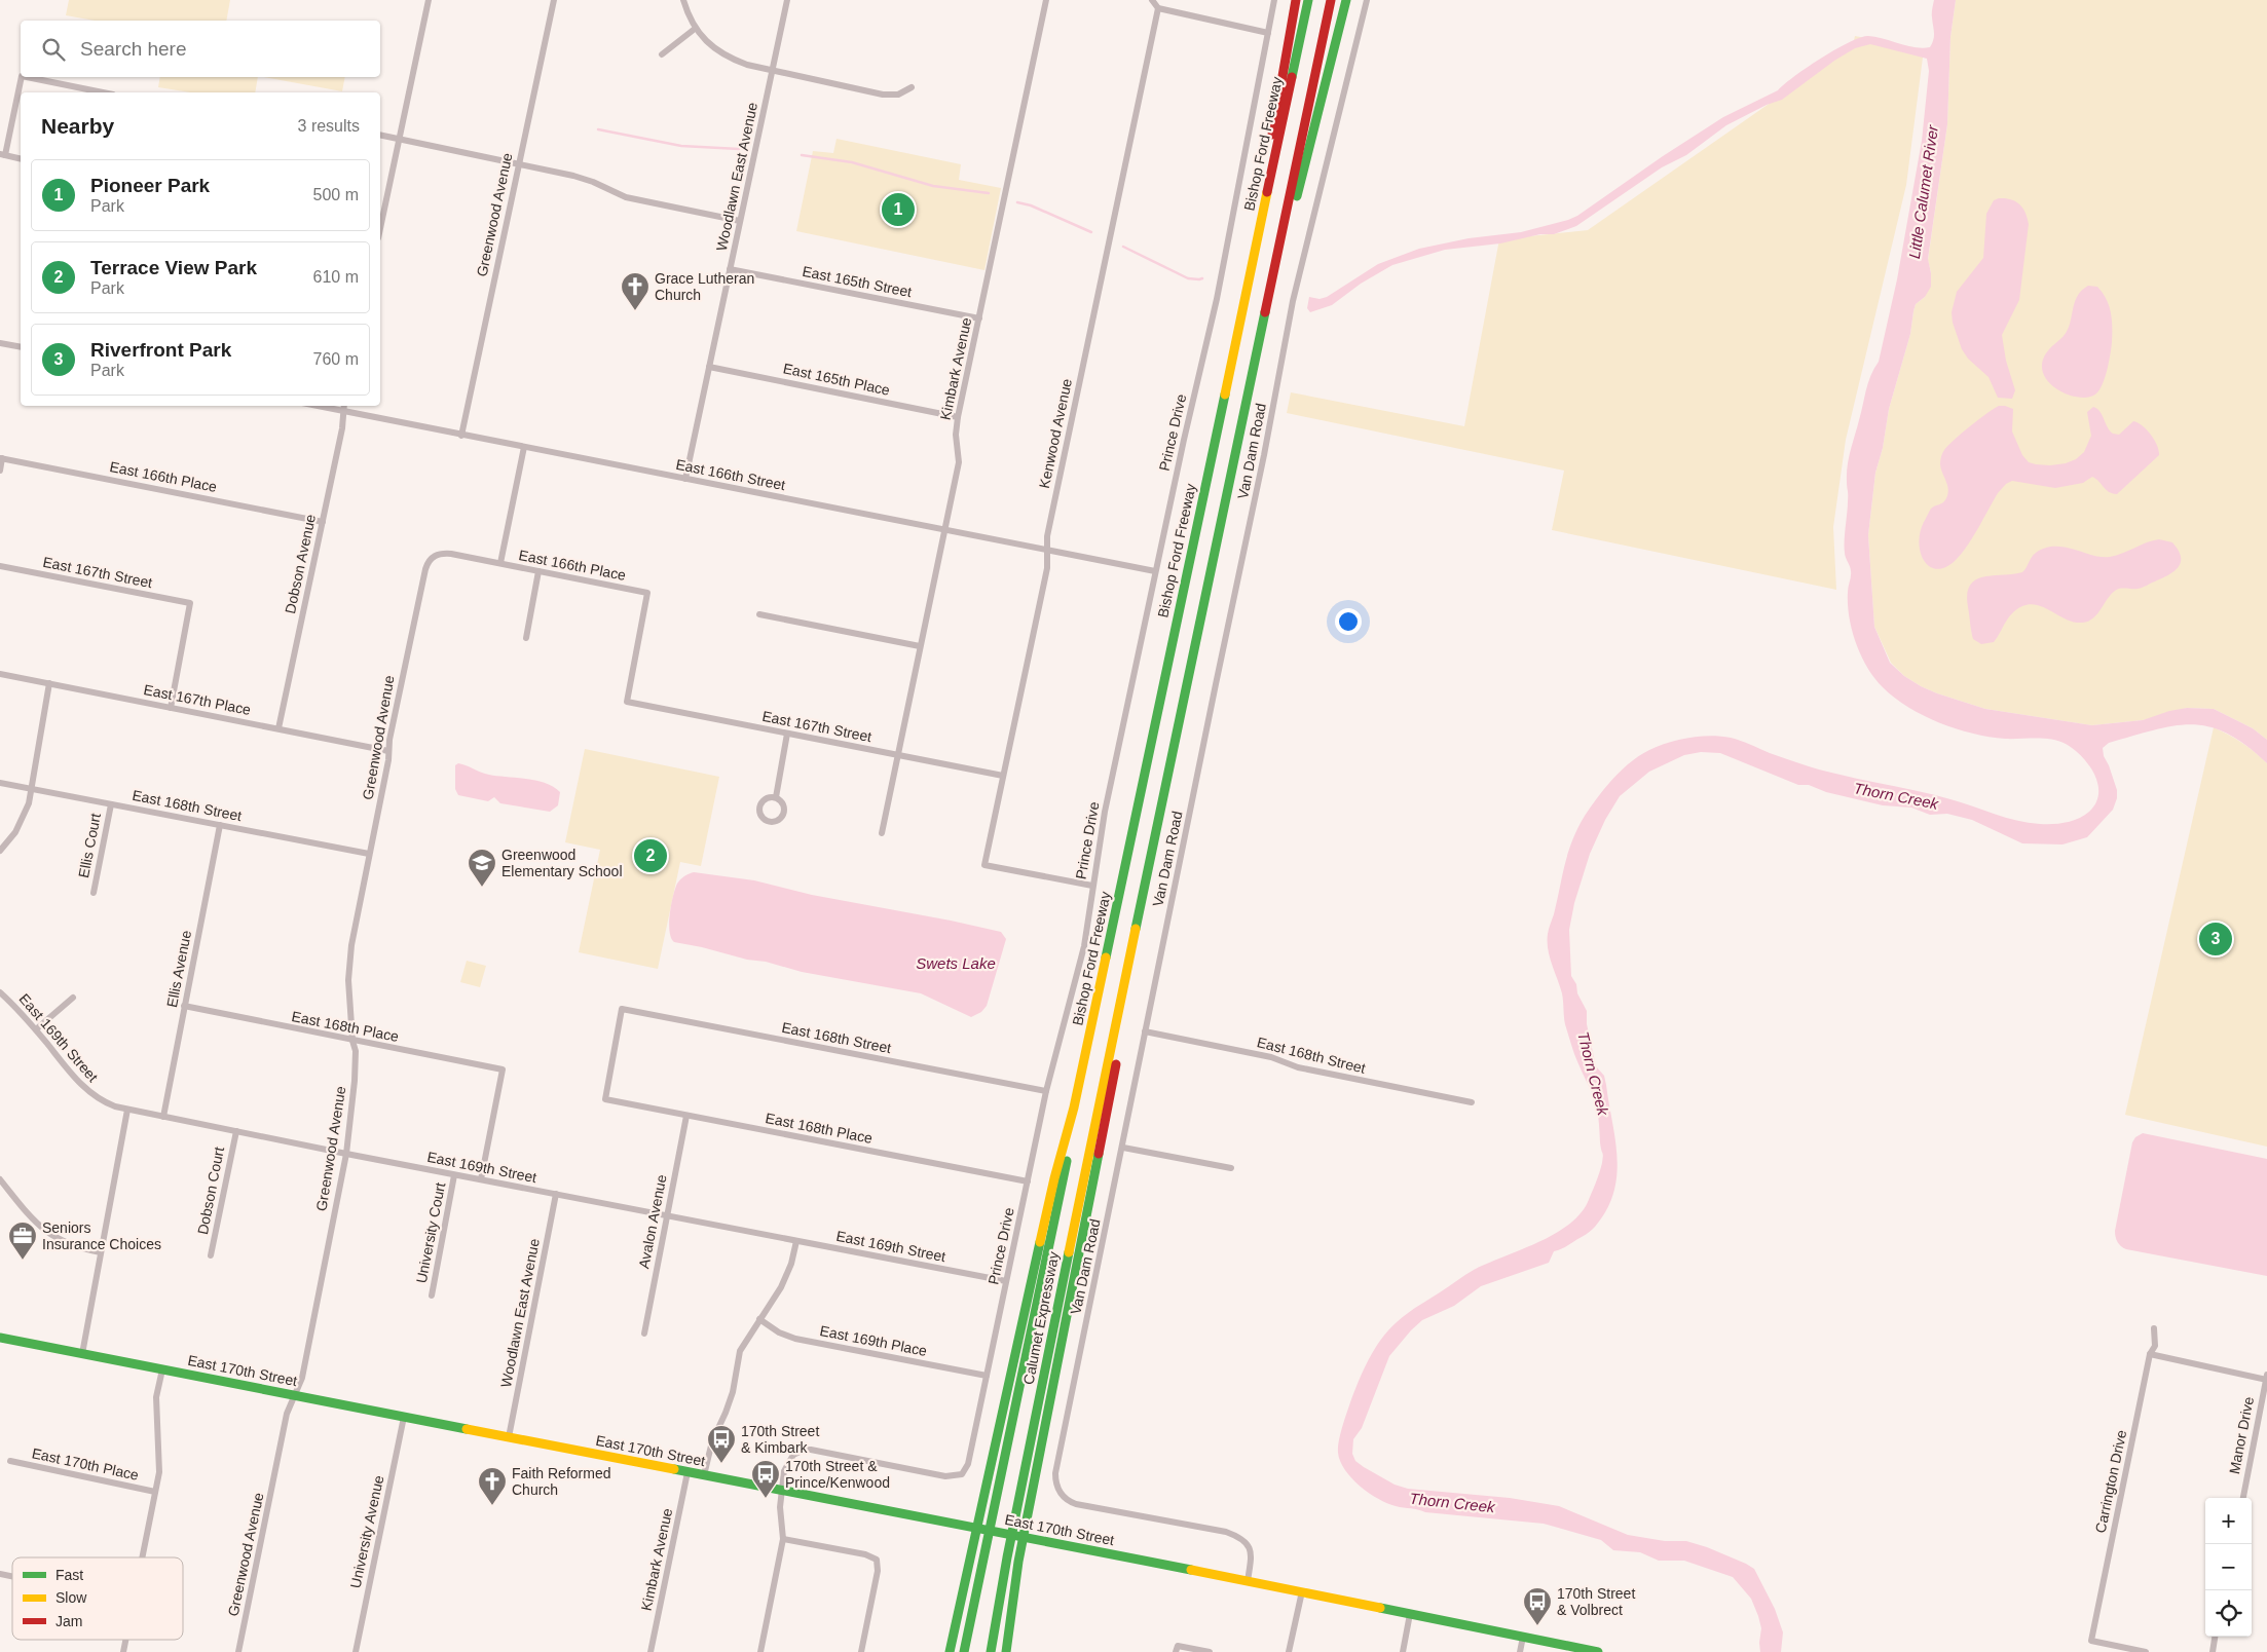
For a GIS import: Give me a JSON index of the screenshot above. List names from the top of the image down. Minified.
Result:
{"streets":{"main road":["Bishop Ford Freeway","Calumet Expressway","East 170th Street"],"street":["Woodlawn East Avenue","Greenwood Avenue","East 165th Street","Kimbark Avenue","East 165th Place","Prince Drive","Kenwood Avenue","Van Dam Road","East 166th Street","East 166th Place","Dobson Avenue","East 167th Street","East 167th Place","East 168th Street","Ellis Court","Ellis Avenue","East 168th Place","East 169th Street","Dobson Court","Avalon Avenue","University Court","East 169th Place","Manor Drive","East 170th Place","Carrington Drive","University Avenue"]},"crossings":[["Woodlawn East Avenue","East 165th Street"],["Woodlawn East Avenue","East 165th Place"],["Woodlawn East Avenue","East 166th Street"],["Woodlawn East Avenue","East 169th Street"],["Woodlawn East Avenue","East 170th Street"],["Greenwood Avenue","East 166th Street"],["Greenwood Avenue","East 166th Place"],["Greenwood Avenue","East 167th Place"],["Greenwood Avenue","East 168th Street"],["Greenwood Avenue","East 168th Place"],["Greenwood Avenue","East 169th Street"],["Greenwood Avenue","East 170th Street"],["East 165th Street","Kimbark Avenue"],["Kimbark Avenue","East 165th Place"],["Kimbark Avenue","East 166th Street"],["Kimbark Avenue","East 167th Street"],["Kimbark Avenue","East 170th Street"],["Prince Drive","Kenwood Avenue"],["Prince Drive","East 166th Street"],["Prince Drive","East 168th Street"],["Prince Drive","East 168th Place"],["Prince Drive","East 169th Street"],["Prince Drive","East 169th Place"],["Prince Drive","East 170th Street"],["Kenwood Avenue","East 166th Street"],["Kenwood Avenue","East 167th Street"],["Van Dam Road","East 168th Street"],["Van Dam Road","East 170th Street"],["East 166th Street","Dobson Avenue"],["East 166th Place","Dobson Avenue"],["East 166th Place","East 167th Street"],["Dobson Avenue","East 167th Place"],["East 167th Street","East 167th Place"],["East 168th Street","Ellis Court"],["East 168th Street","Ellis Avenue"],["East 168th Street","East 168th Place"],["Ellis Avenue","East 168th Place"],["Ellis Avenue","East 169th Street"],["East 168th Place","East 169th Street"],["East 168th Place","Avalon Avenue"],["East 169th Street","Dobson Court"],["East 169th Street","Avalon Avenue"],["East 169th Street","University Court"],["East 170th Street","University Avenue"]],"water":["Little Calumet River","Thorn Creek","Swets Lake"],"places":{"church":["Grace Lutheran Church","Faith Reformed Church"],"school or university":["Greenwood Elementary School"],"office":["Seniors Insurance Choices"],"bus stop":["170th Street & Kimbark","170th Street & Prince/Kenwood","170th Street & Volbrect"]},"legend":["Fast","Slow","Jam"],"page":{"search":"Search here","heading":["Nearby","3 results"],"list":[{"mark":"1","name":"Pioneer Park","note":"Park","value":"500 m"},{"mark":"2","name":"Terrace View Park","note":"Park","value":"610 m"},{"mark":"3","name":"Riverfront Park","note":"Park","value":"760 m"}],"pins":["1","2","3"],"map_buttons":["+","−"]}}
